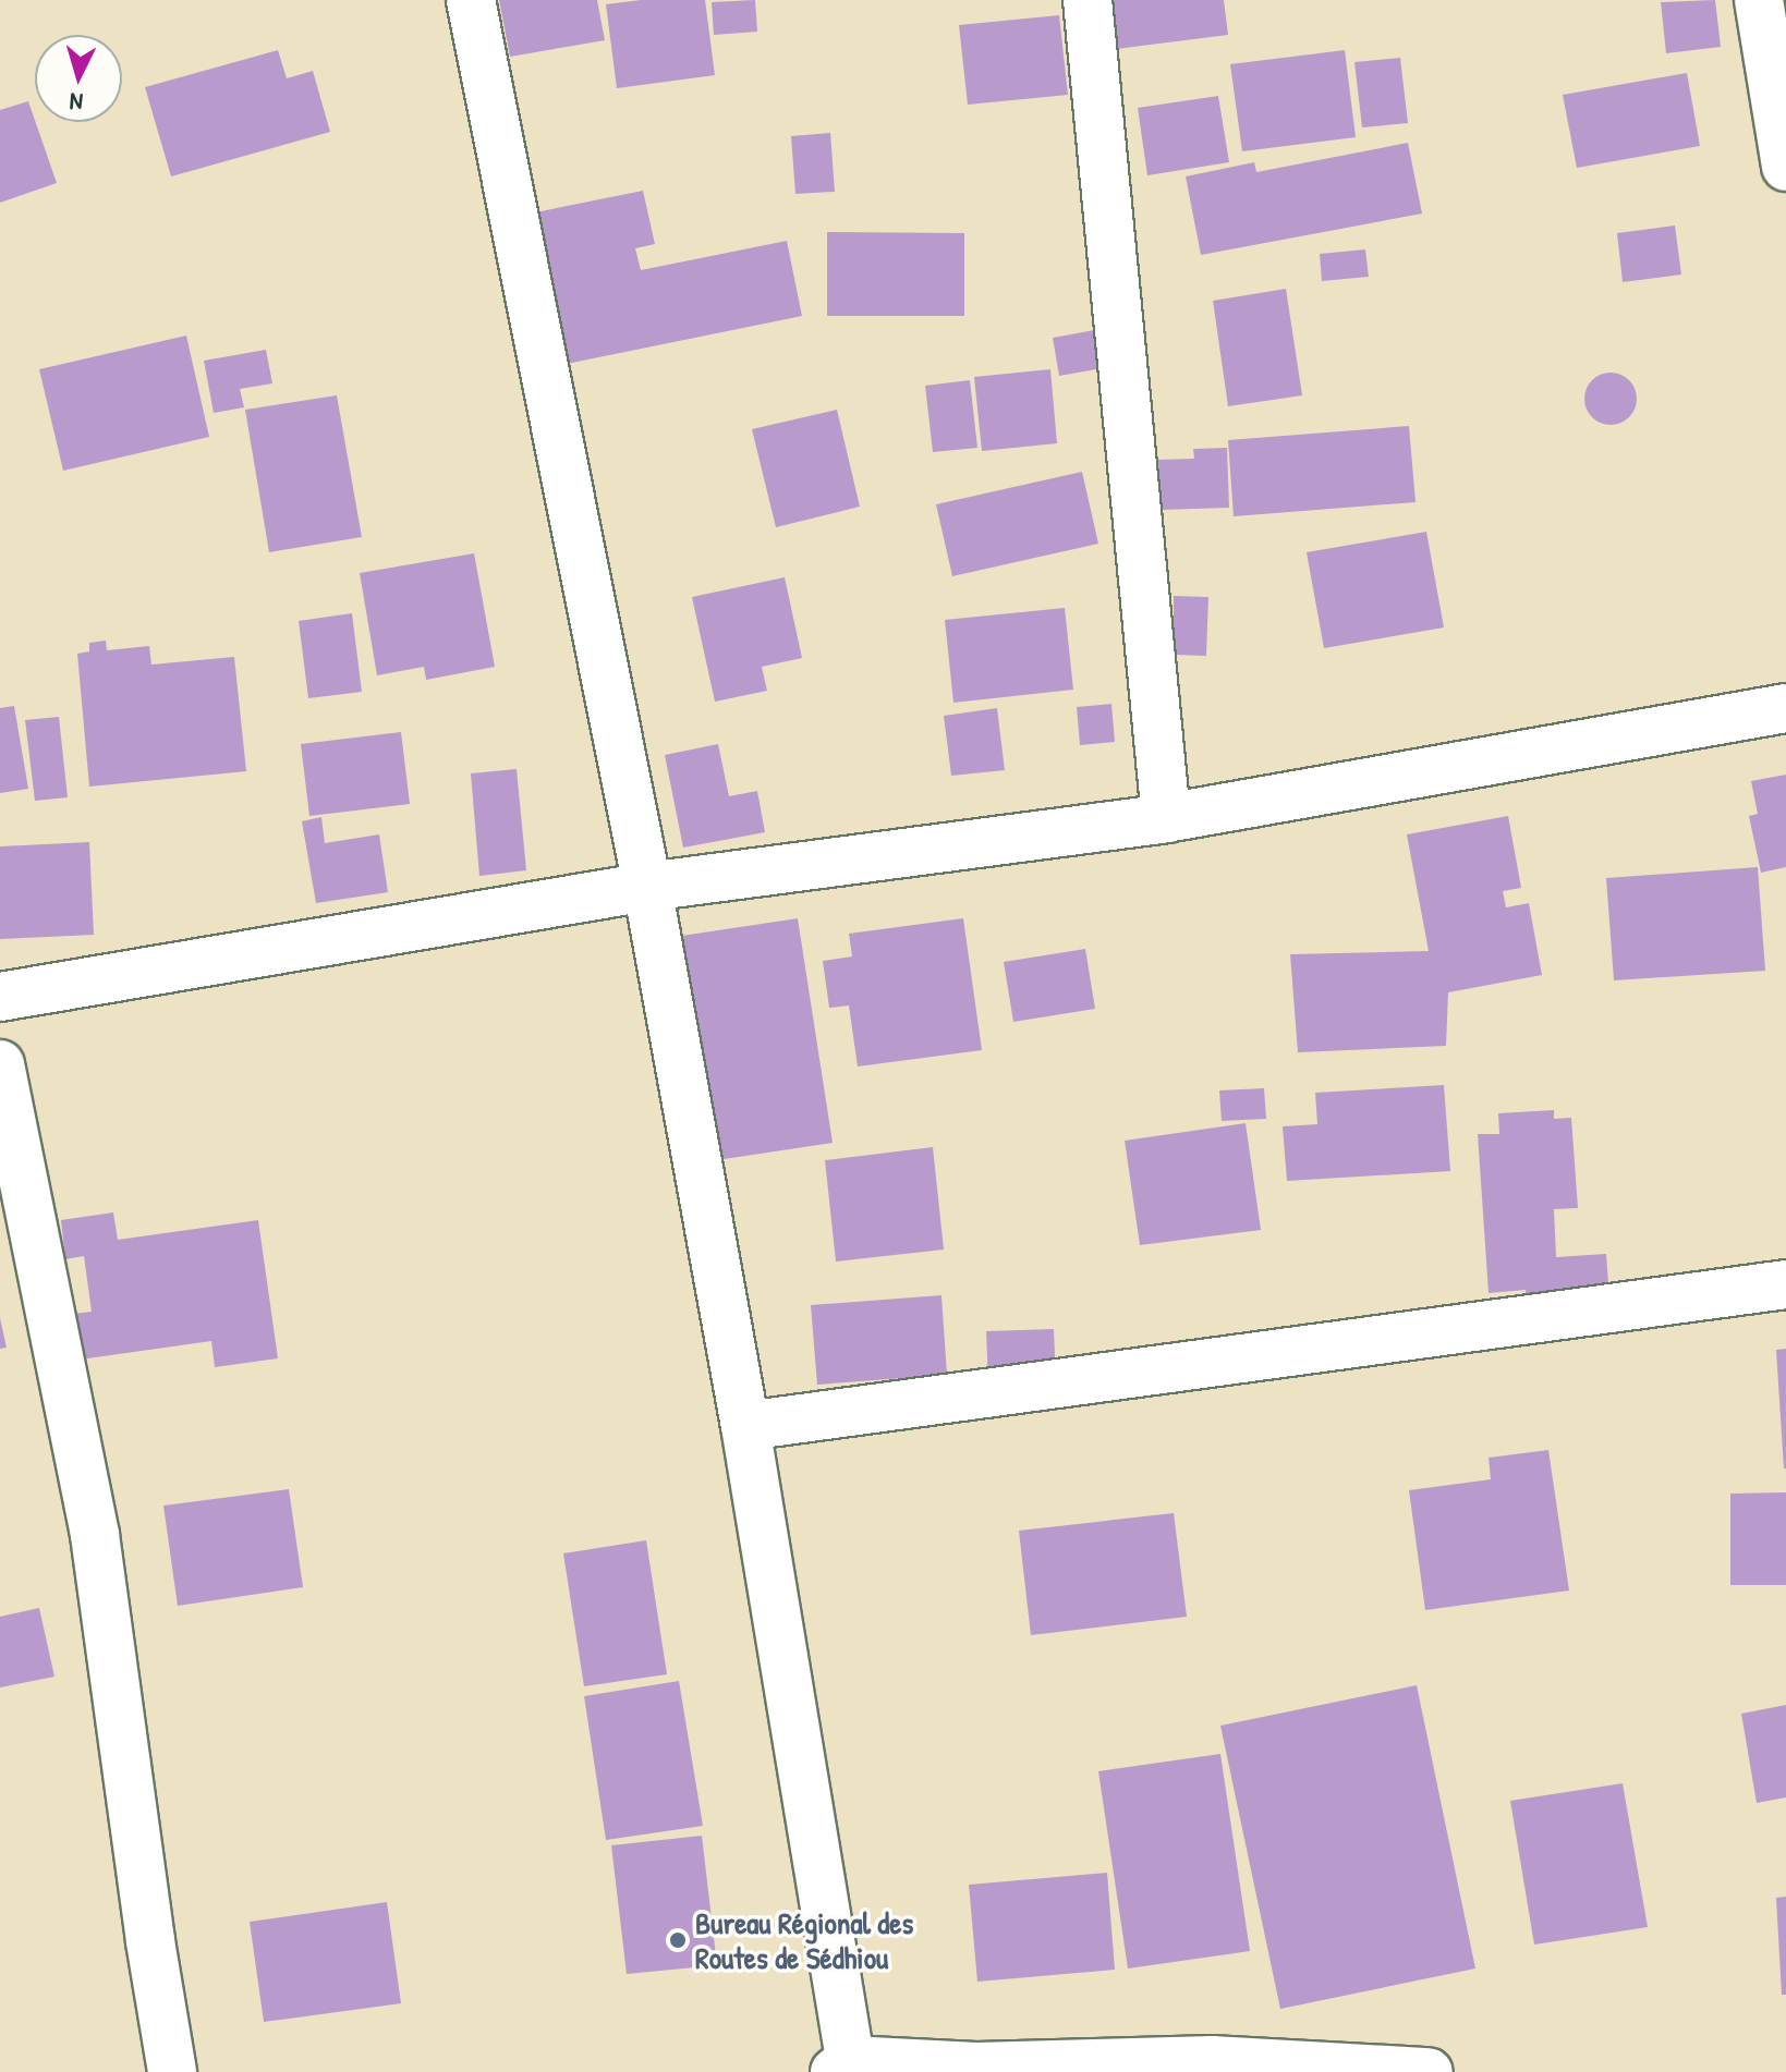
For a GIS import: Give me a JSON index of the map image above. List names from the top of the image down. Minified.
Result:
{"places":["Bureau Régional des Routes de Sédhiou"],"north":"bottom"}
